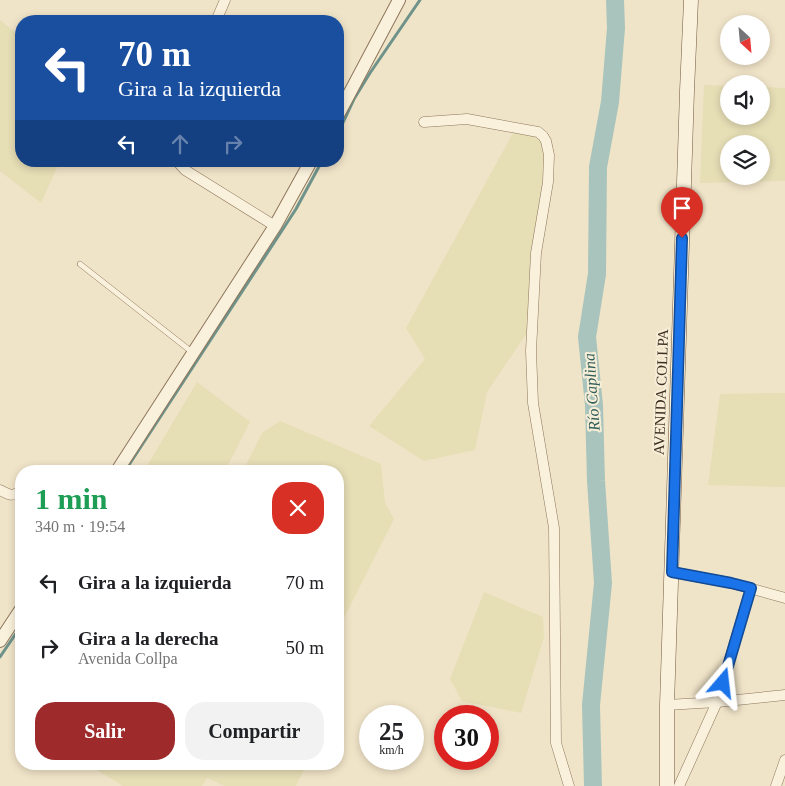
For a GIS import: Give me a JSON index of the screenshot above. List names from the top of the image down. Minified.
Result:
{"streets":{"main road":["AVENIDA COLLPA"]},"water":["Río Caplina"],"north":"bottom right","page":{"turn":["70 m","Gira a la izquierda"],"heading":["1 min","340 m · 19:54"],"list":[{"name":"Gira a la izquierda","value":"70 m"},{"name":"Gira a la derecha","note":"Avenida Collpa","value":"50 m"}],"buttons":["Salir","Compartir"],"speed":"25 km/h","limit":"30"}}
